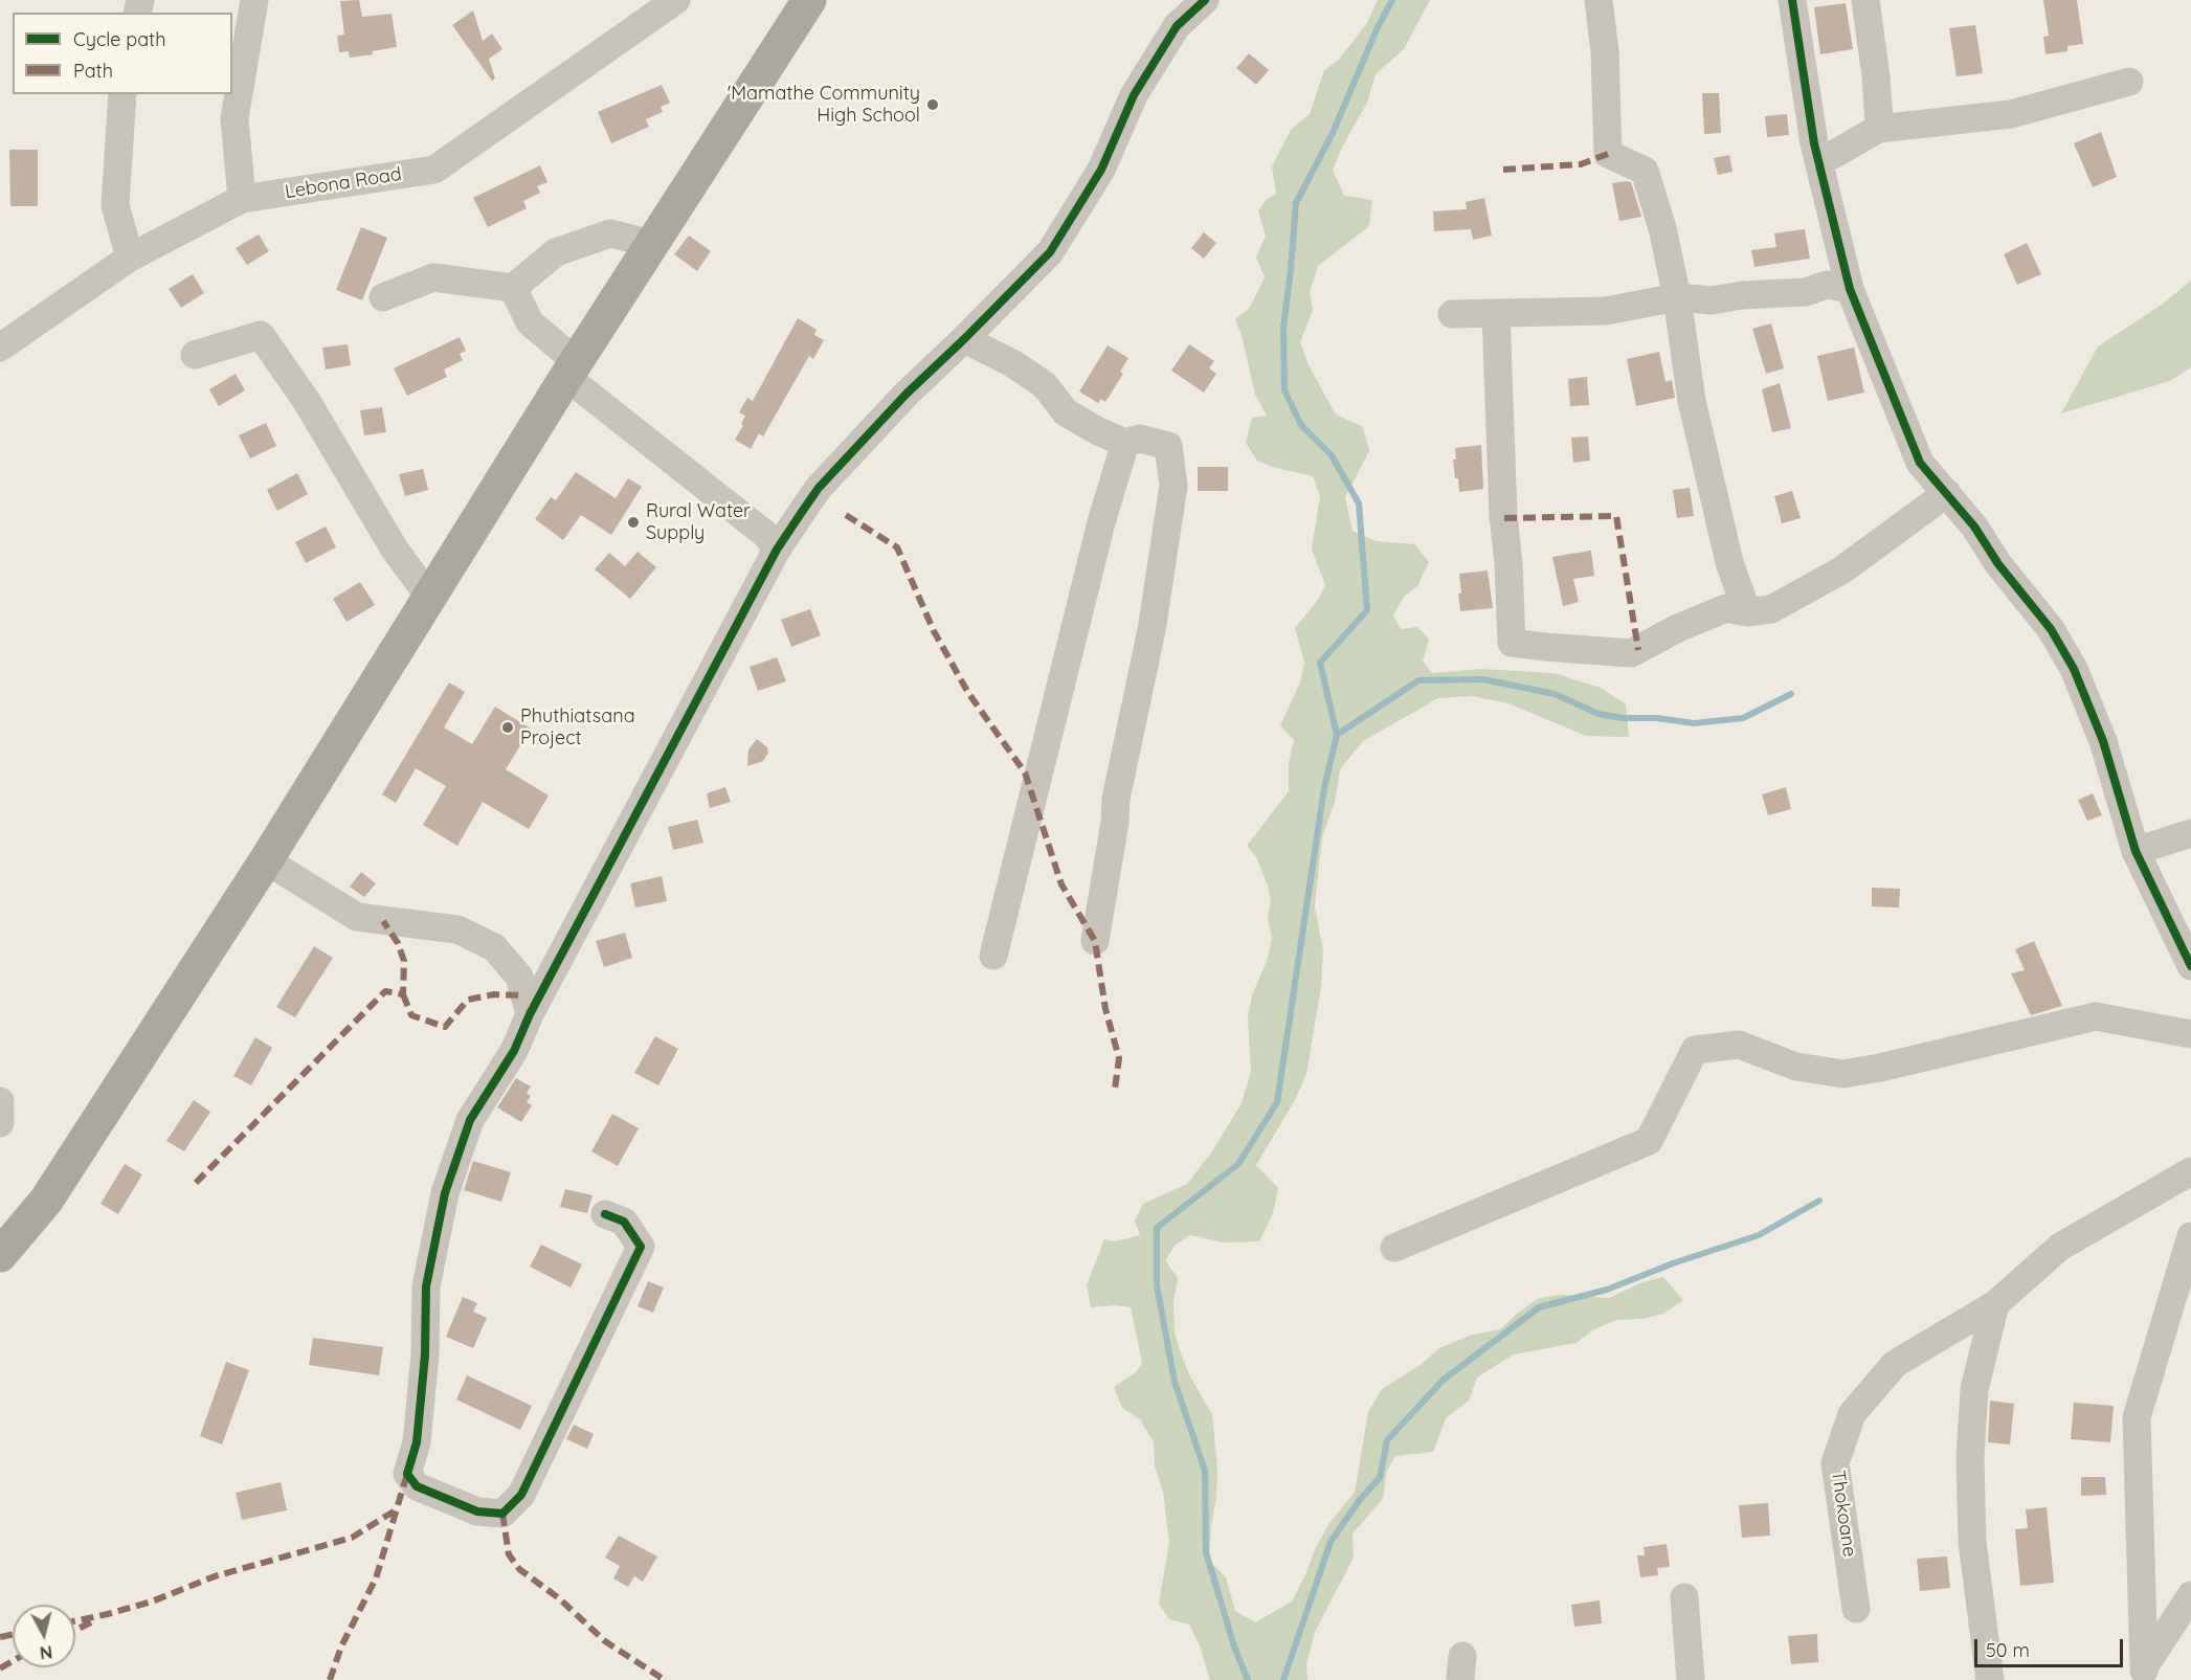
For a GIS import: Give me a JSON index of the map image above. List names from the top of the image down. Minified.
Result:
{"streets":{"street":["Lebona Road","Thokoane"]},"places":["'Mamathe Community High School","Rural Water Supply","Phuthiatsana Project"],"legend":["Cycle path","Path"],"scale_bar":"50 m","north":"bottom"}
